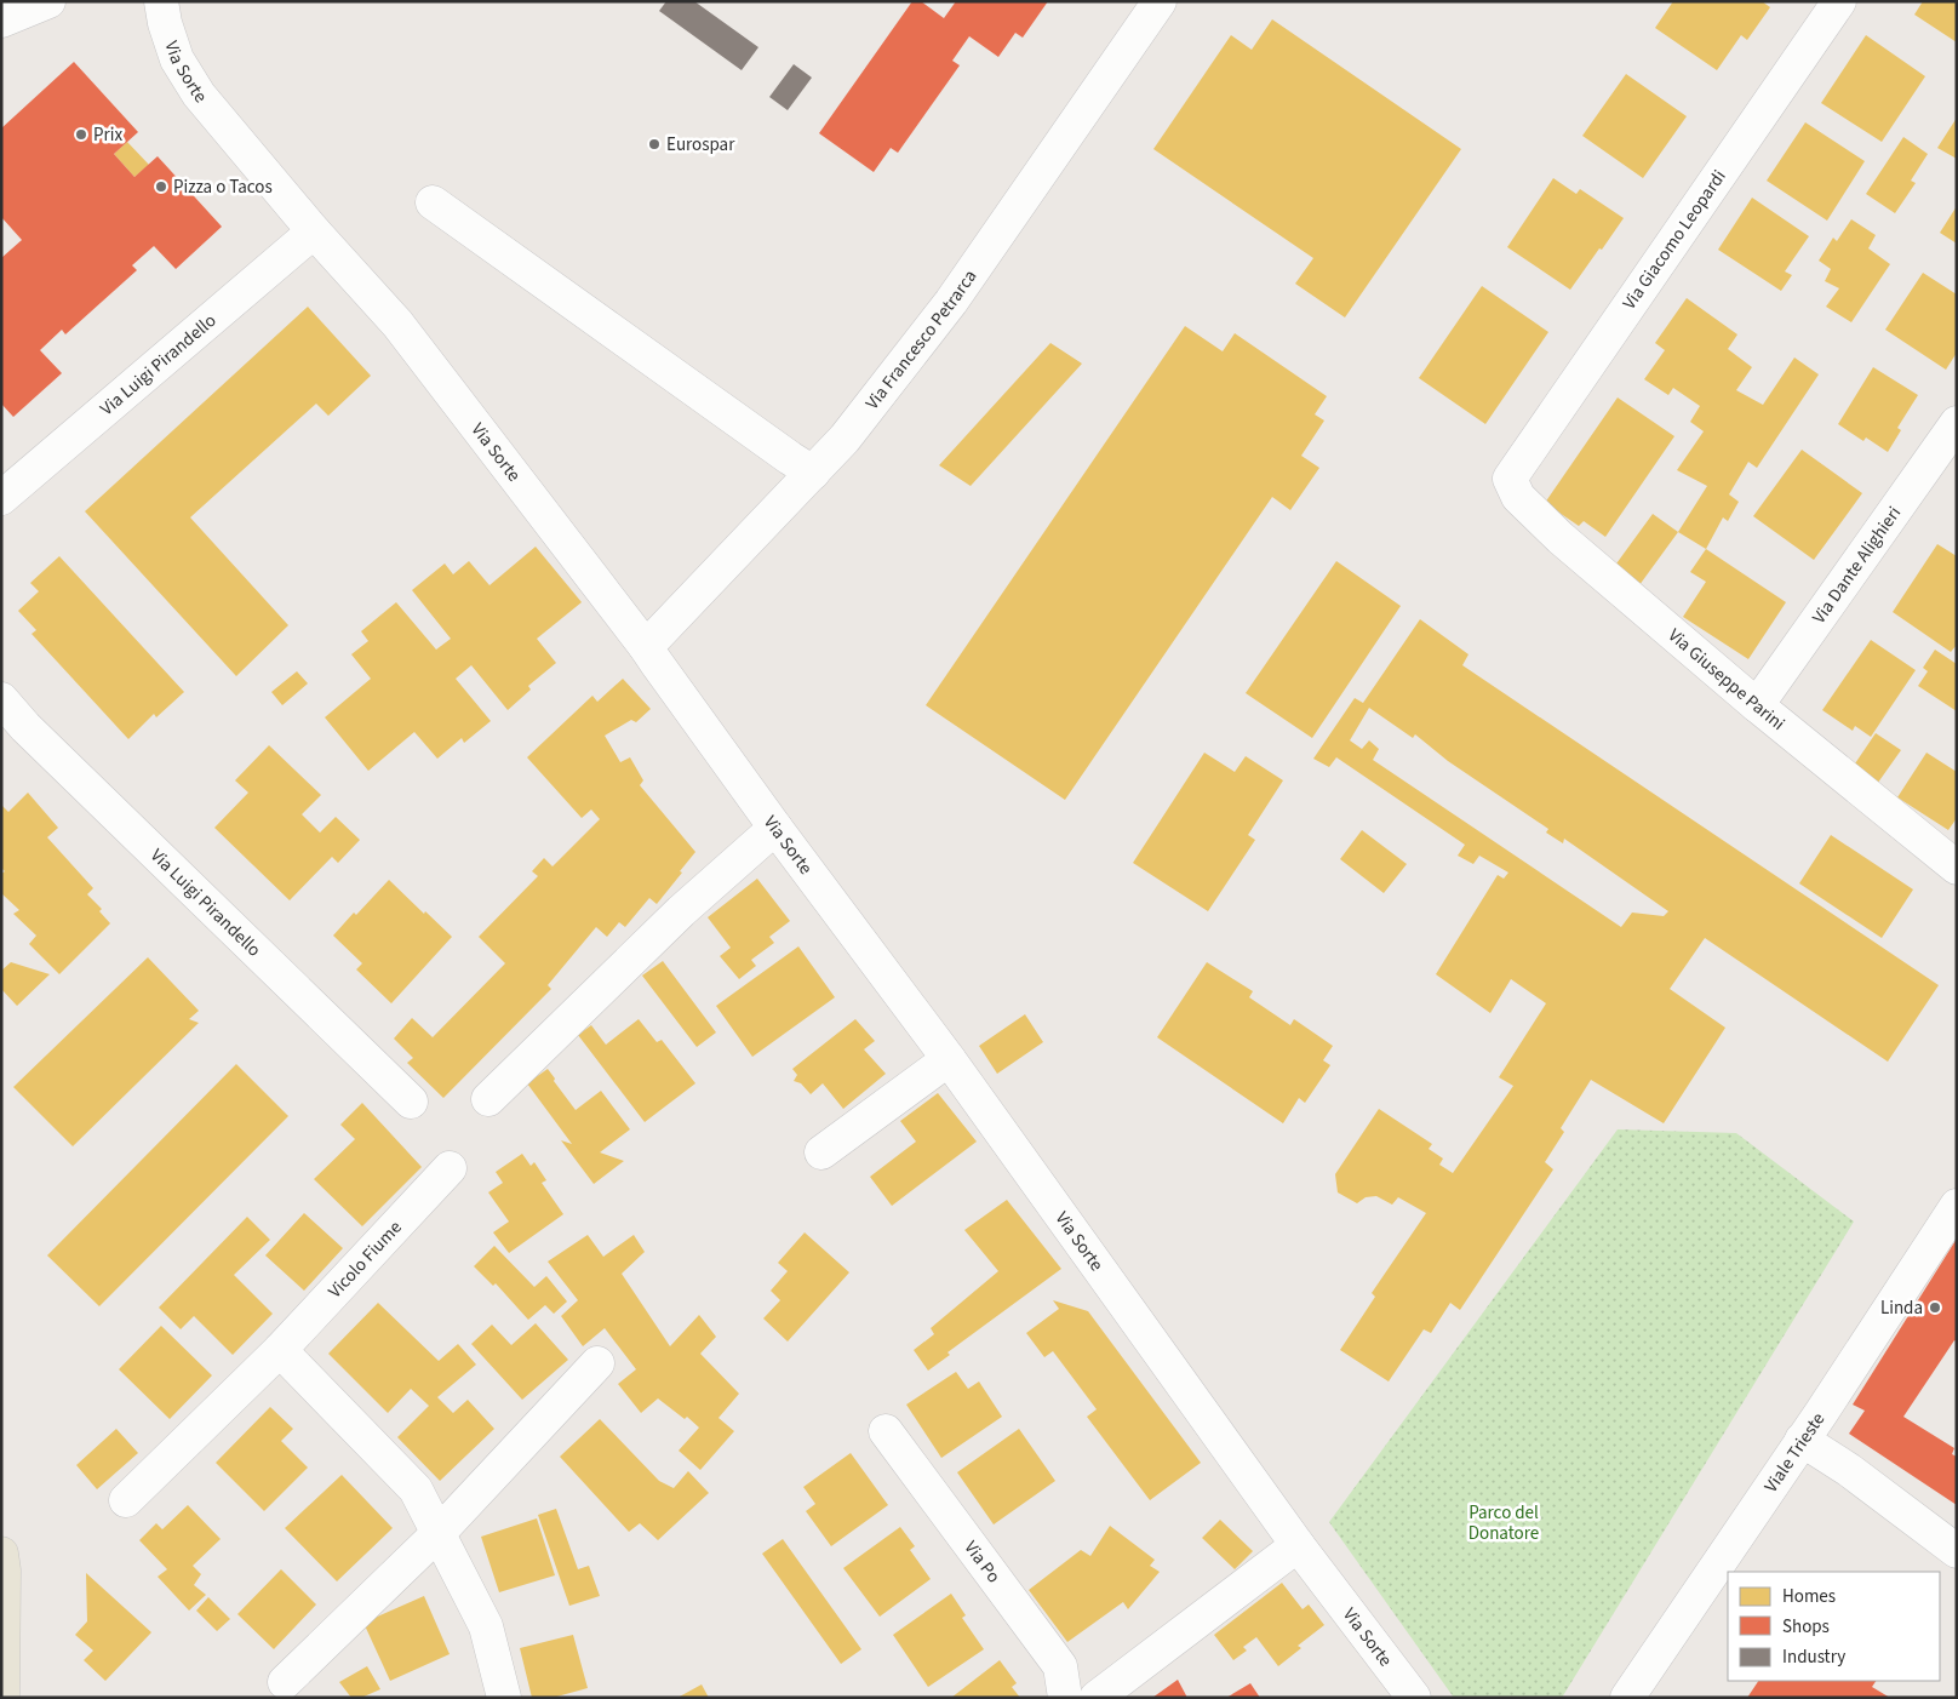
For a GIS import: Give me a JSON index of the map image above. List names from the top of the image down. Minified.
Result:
{"streets":{"street":["Via Sorte","Via Giacomo Leopardi","Via Francesco Petrarca","Via Luigi Pirandello","Via Dante Alighieri","Via Giuseppe Parini","Vicolo Fiume","Viale Trieste","Via Po"]},"crossings":[["Via Sorte","Via Francesco Petrarca"],["Via Sorte","Via Luigi Pirandello"],["Via Giacomo Leopardi","Via Giuseppe Parini"],["Via Dante Alighieri","Via Giuseppe Parini"]],"parks":["Parco del Donatore"],"places":["Prix","Eurospar","Pizza o Tacos","Linda"],"legend":["Homes","Shops","Industry"]}
